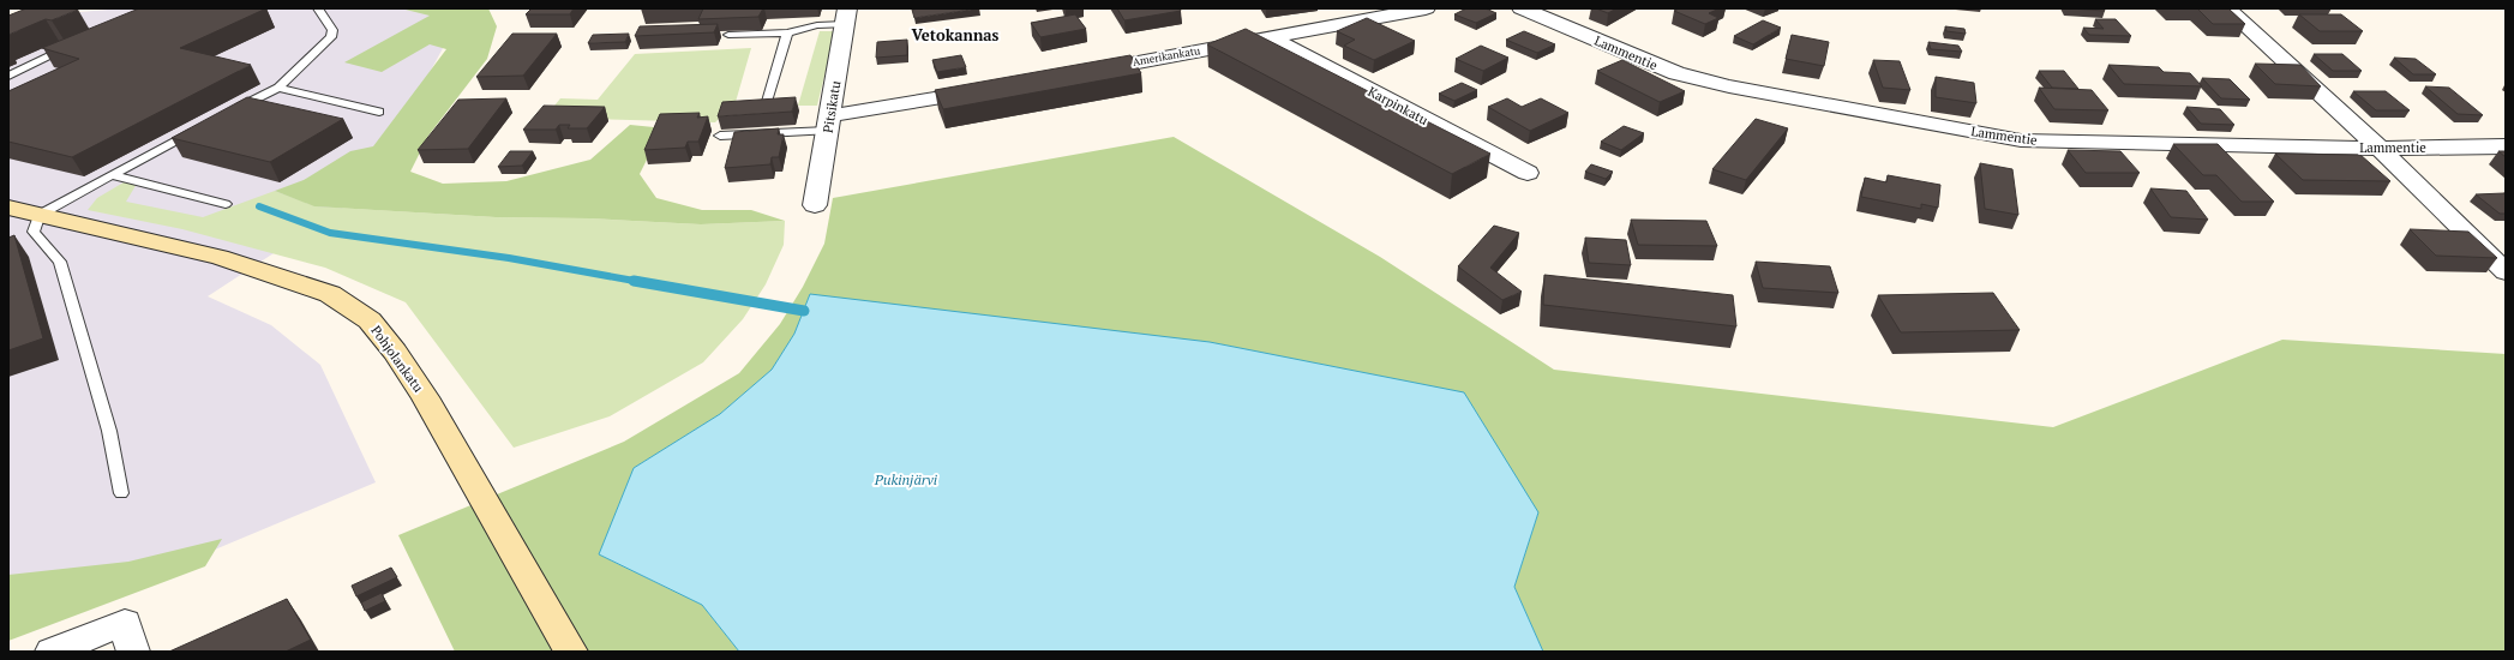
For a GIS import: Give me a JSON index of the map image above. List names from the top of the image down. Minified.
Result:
{"streets":{"main road":["Pohjolankatu"],"street":["Lammentie","Amerikankatu","Karpinkatu","Pitsikatu"]},"crossings":[["Amerikankatu","Karpinkatu"]],"districts":["Vetokannas"],"water":["Pukinjärvi"]}
